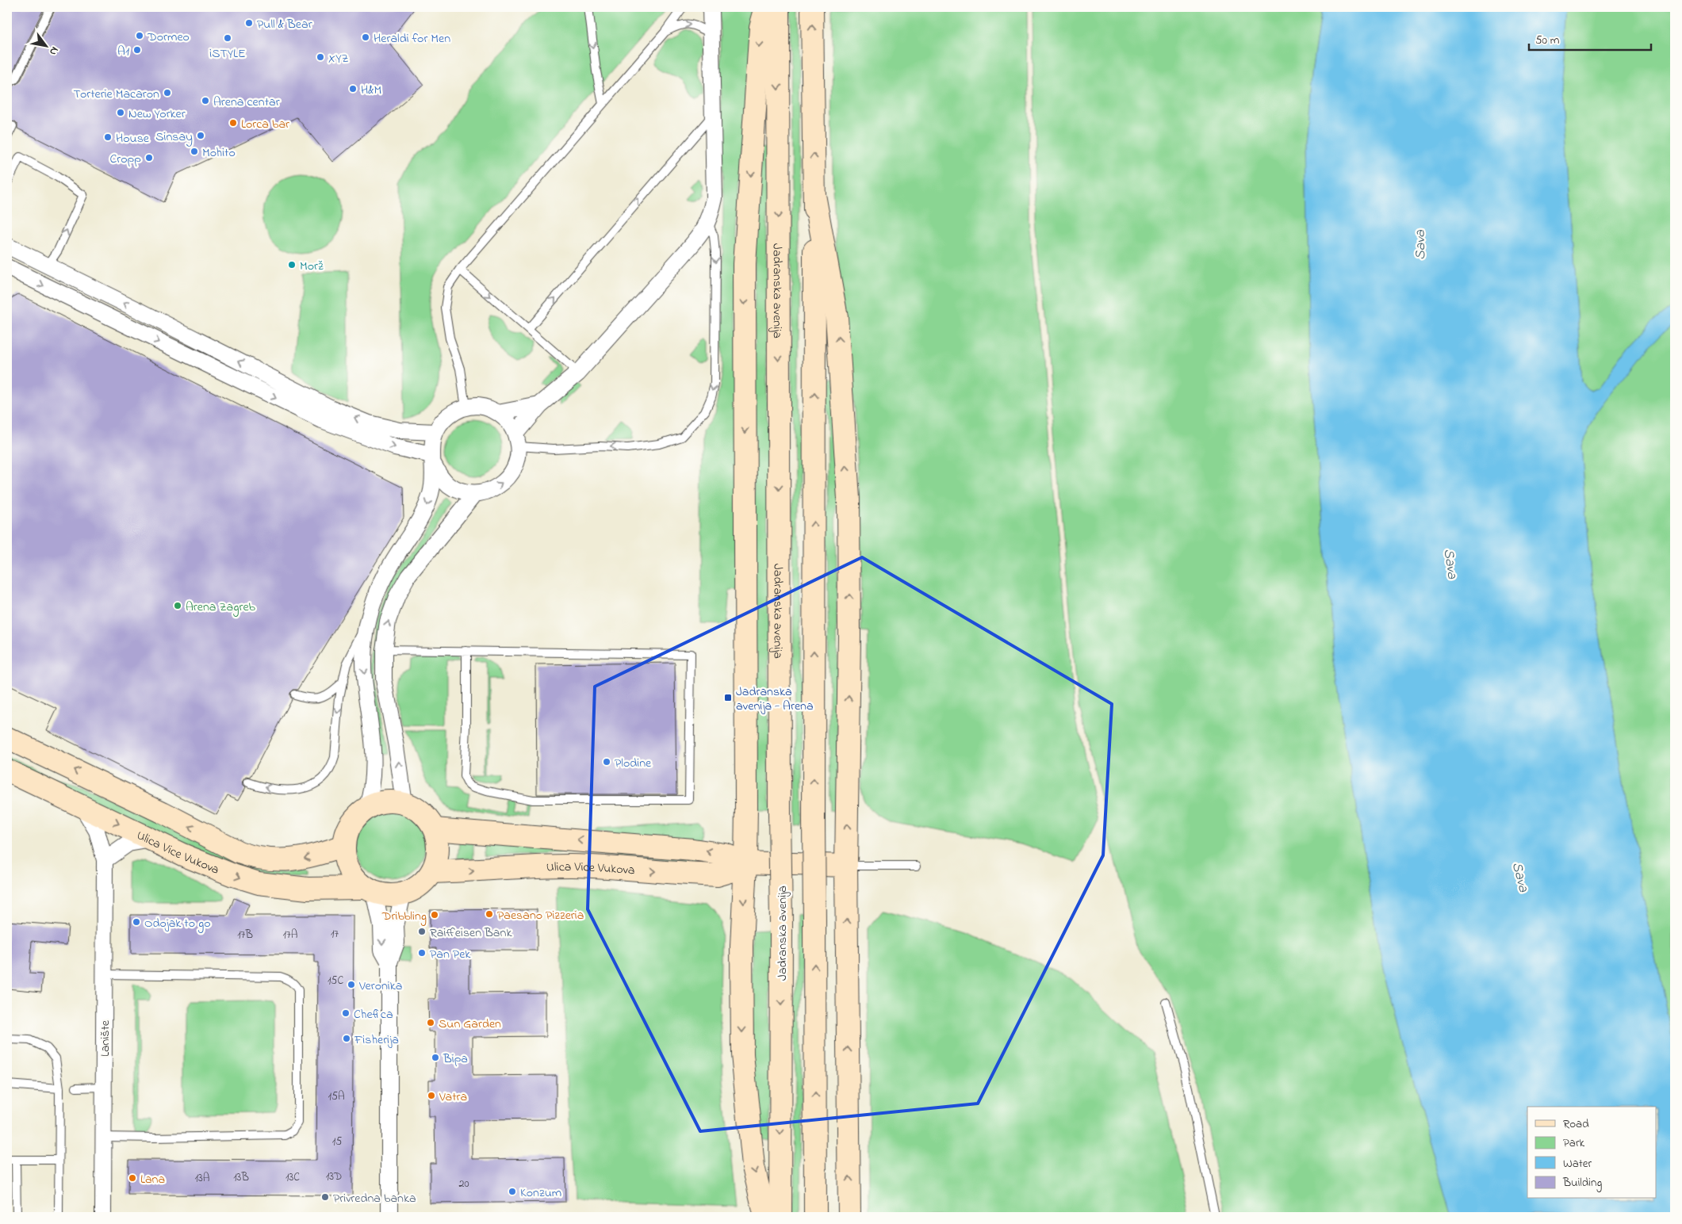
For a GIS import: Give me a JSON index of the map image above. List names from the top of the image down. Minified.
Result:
{"streets":{"main road":["Jadranska avenija","Ulica Vice Vukova"],"street":["Lanište"]},"crossings":[["Ulica Vice Vukova","Lanište"]],"water":["Sava"],"places":{"other":["Pull & Bear","Dormeo","Heraldi for Men","iSTYLE","A1","XYZ","H&M","Torterie Macaron","Arena centar","New Yorker","Lorca bar","Sinsay","House","Mohito","Cropp","Morž","Arena Zagreb","Plodine","Paesano Pizzeria","Dribbling","Odojak to go","Raiffeisen Bank","Pan Pek","Veronika","Chefica","Sun Garden","Fisherija","Bipa","Vatra","Lana","Konzum","Privredna banka"],"transit":["Jadranska avenija - Arena"]},"house_numbers":["17","17B","17A","15C","15A","15","13D","13B","13C","13A","20"],"legend":["Road","Park","Water","Building"],"scale_bar":"50 m","north":"bottom right"}
